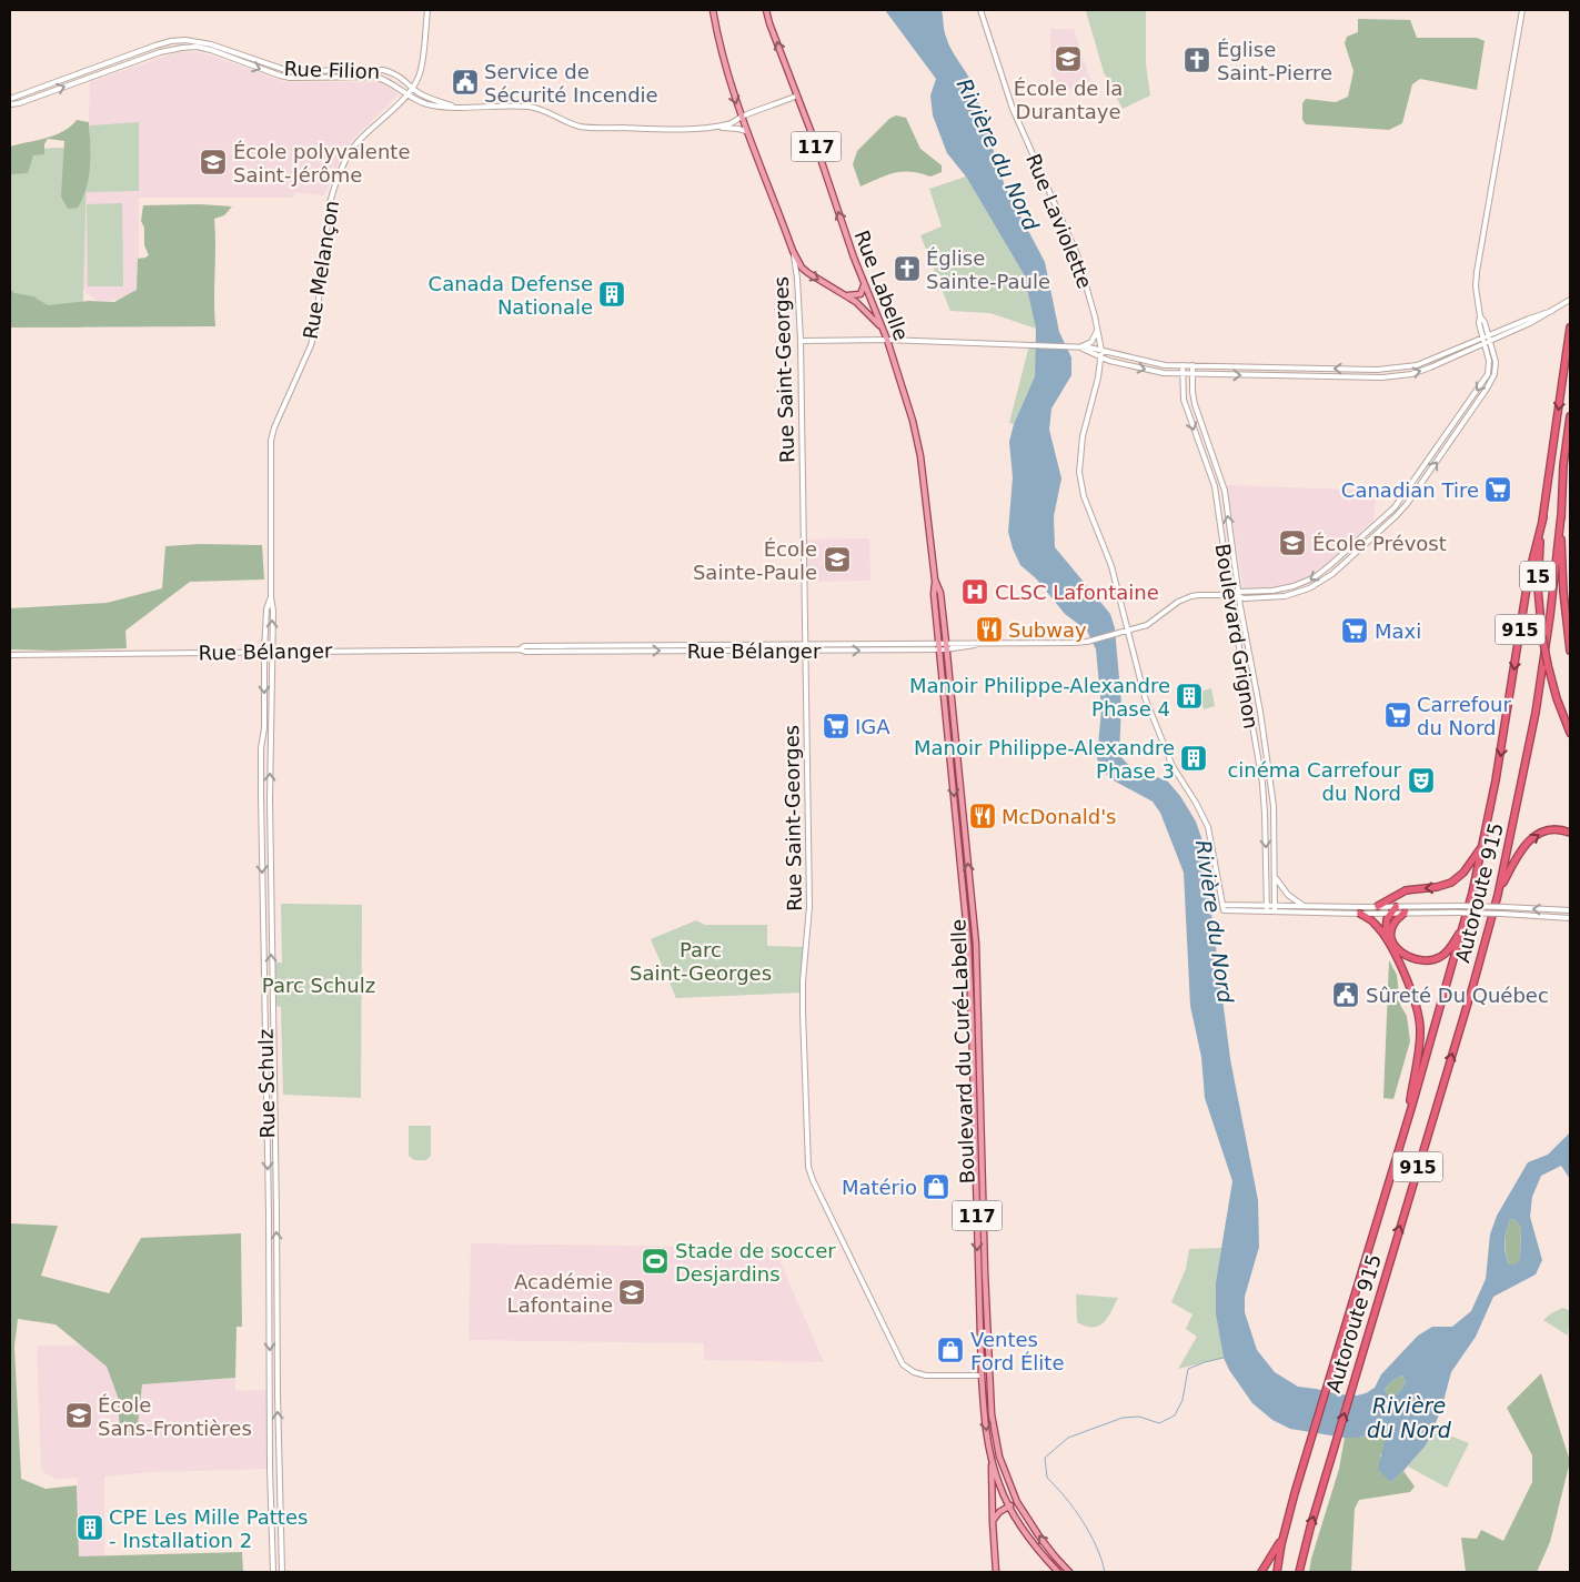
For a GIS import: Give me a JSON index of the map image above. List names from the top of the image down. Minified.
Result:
{"streets":{"highway":["15","915","Autoroute 915"],"main road":["117","Rue Labelle","Rue Saint-Georges","Boulevard du Curé-Labelle"],"street":["Rue Filion","Rue Laviolette","Rue Melançon","Boulevard Grignon","Rue Bélanger","Rue Schulz"]},"crossings":[["Rue Filion","Rue Melançon"],["Rue Filion","Rue Labelle"],["Rue Filion","Rue Saint-Georges"],["Rue Laviolette","Boulevard Grignon"],["Rue Laviolette","Rue Bélanger"],["Rue Melançon","Rue Bélanger"],["Rue Melançon","Rue Schulz"],["Rue Labelle","Rue Saint-Georges"],["Rue Labelle","Rue Bélanger"],["Rue Labelle","Boulevard du Curé-Labelle"],["Rue Saint-Georges","Rue Bélanger"],["Rue Saint-Georges","Boulevard du Curé-Labelle"],["15","Autoroute 915"],["Boulevard Grignon","Rue Bélanger"],["Rue Bélanger","Boulevard du Curé-Labelle"],["Rue Bélanger","Rue Schulz"]],"one_way":["Rue Labelle"],"water":["Rivière du Nord"],"parks":["Parc Saint-Georges","Parc Schulz"],"places":{"school or university":["École de la Durantaye","École polyvalente Saint-Jérôme","École Prévost","École Sainte-Paule","Académie Lafontaine","École Sans-Frontières"],"church":["Église Saint-Pierre","Église Sainte-Paule"],"public building":["Service de Sécurité Incendie","Sûreté Du Québec"],"building":["Canada Defense Nationale","Manoir Philippe-Alexandre Phase 4","Manoir Philippe-Alexandre Phase 3","CPE Les Mille Pattes - Installation 2"],"supermarket":["Canadian Tire","Maxi","Carrefour du Nord","IGA"],"hospital":["CLSC Lafontaine"],"restaurant":["Subway","McDonald's"],"theatre":["cinéma Carrefour du Nord"],"shop":["Matério","Ventes Ford Élite"],"sports":["Stade de soccer Desjardins"]}}
